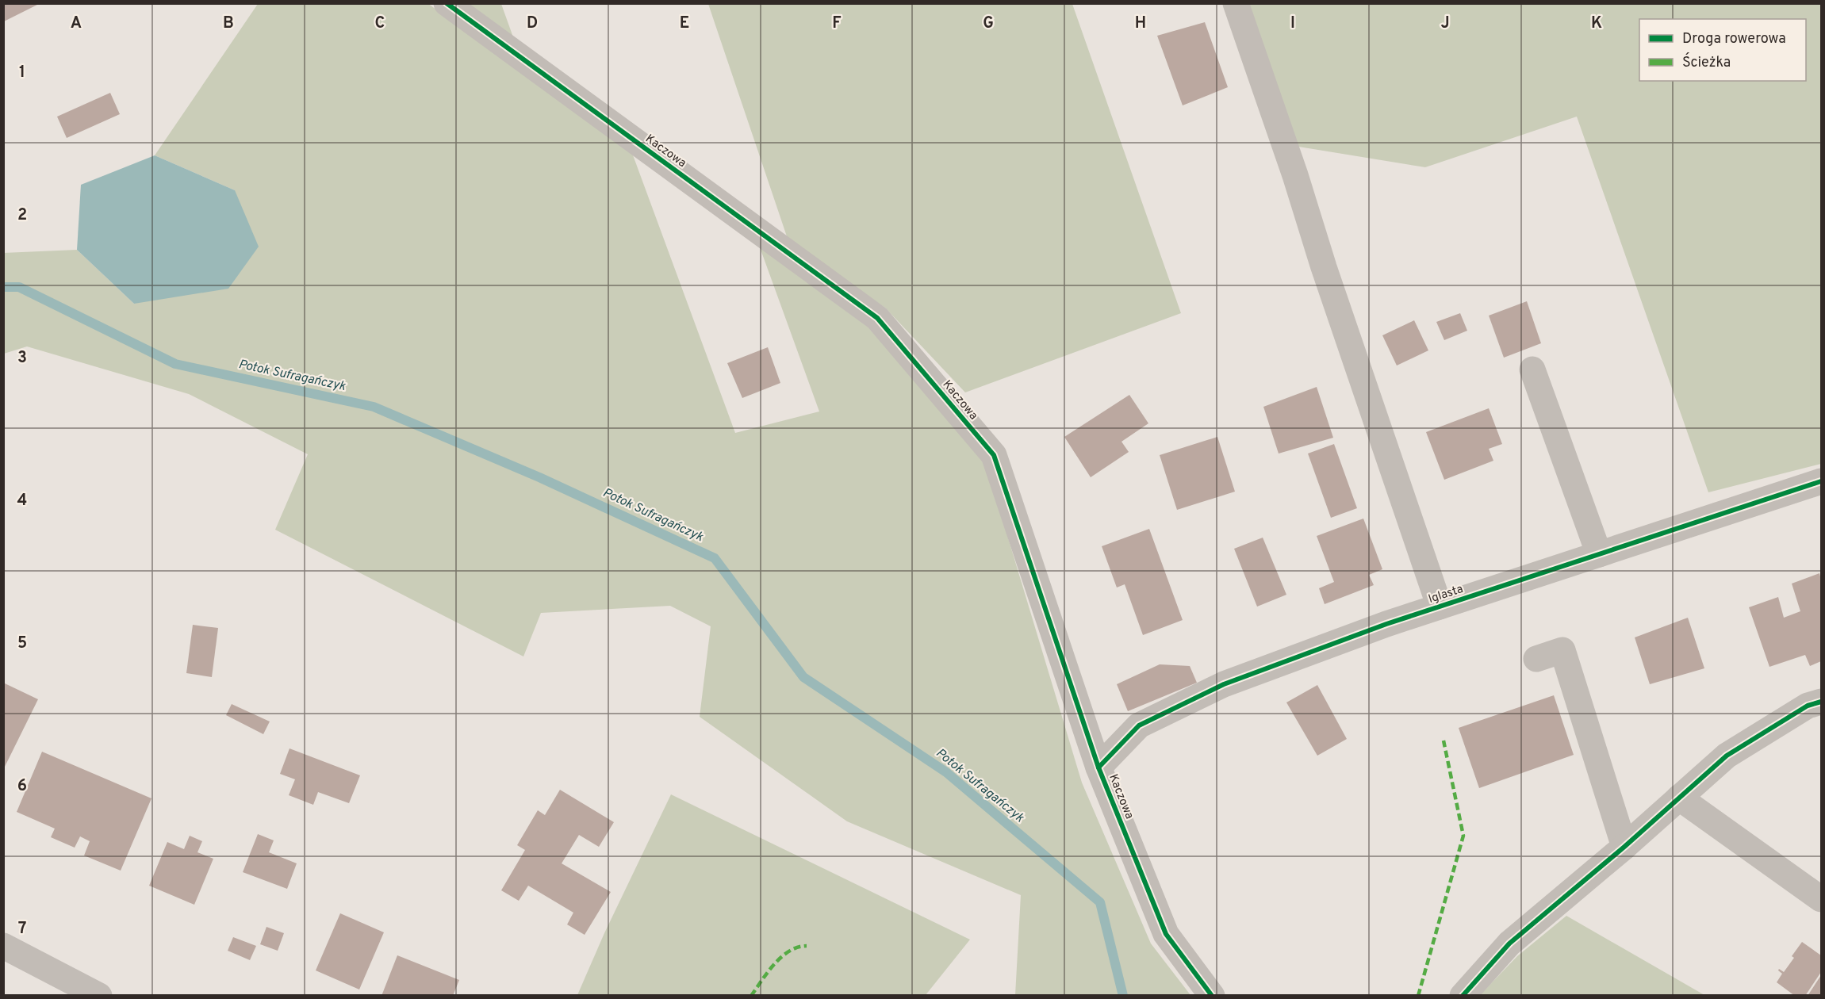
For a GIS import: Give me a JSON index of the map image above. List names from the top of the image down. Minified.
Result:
{"streets":{"street":["Kaczowa","Iglasta"]},"crossings":[["Kaczowa","Iglasta"]],"water":["Potok Sufragańczyk"],"legend":["Droga rowerowa","Ścieżka"],"grid":{"columns":["A","B","C","D","E","F","G","H","I","J","K"],"rows":["1","2","3","4","5","6","7"]}}
